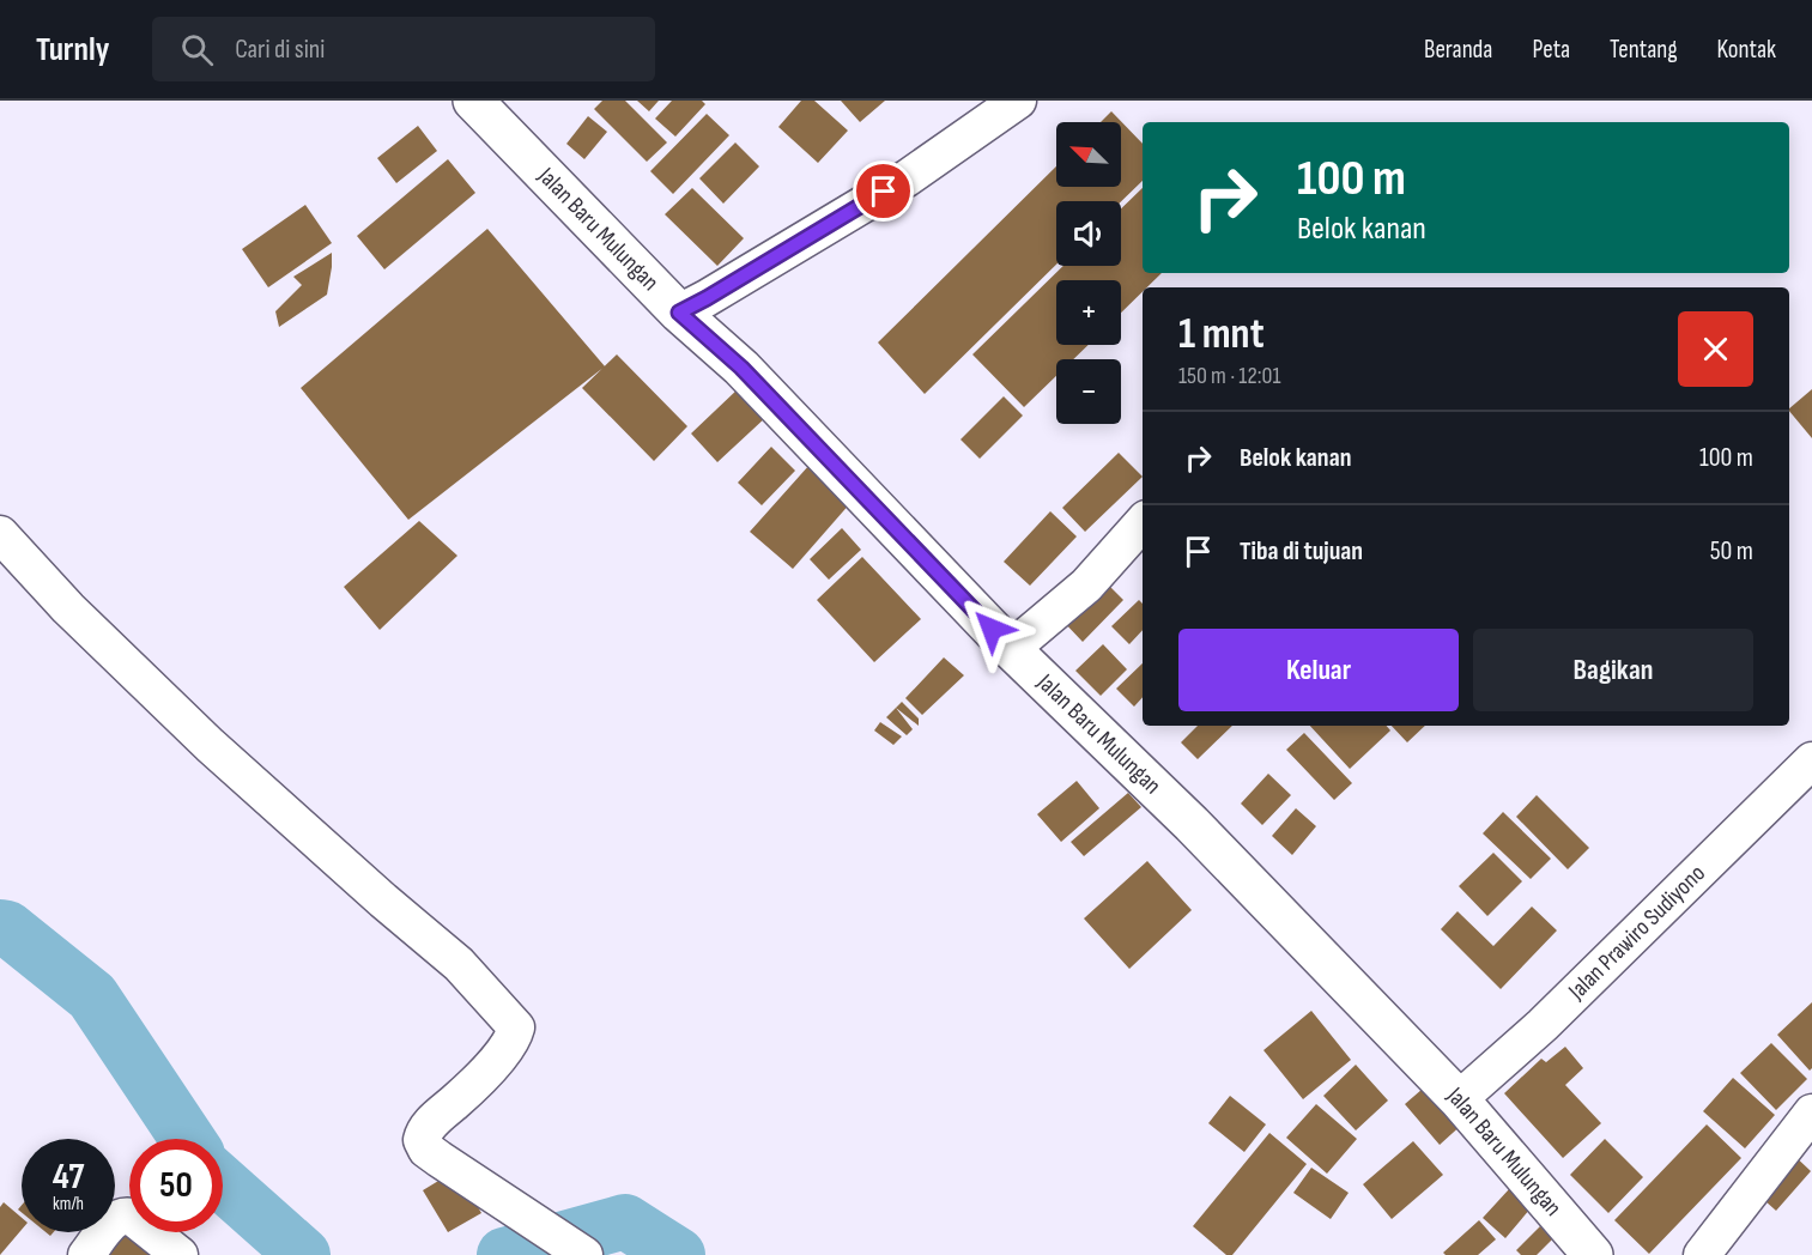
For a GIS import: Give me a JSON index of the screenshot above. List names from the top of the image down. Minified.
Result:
{"streets":{"main road":["Jalan Baru Mulungan"],"street":["Jalan Prawiro Sudiyono"]},"crossings":[["Jalan Baru Mulungan","Jalan Prawiro Sudiyono"]],"north":"top left","page":{"header":"Turnly","search":"Cari di sini","nav":["Beranda","Peta","Tentang","Kontak"],"map_buttons":["+","−"],"turn":["100 m","Belok kanan"],"heading":["1 mnt","150 m · 12:01"],"list":[{"name":"Belok kanan","value":"100 m"},{"name":"Tiba di tujuan","value":"50 m"}],"buttons":["Keluar","Bagikan"],"speed":"47 km/h","limit":"50"}}
